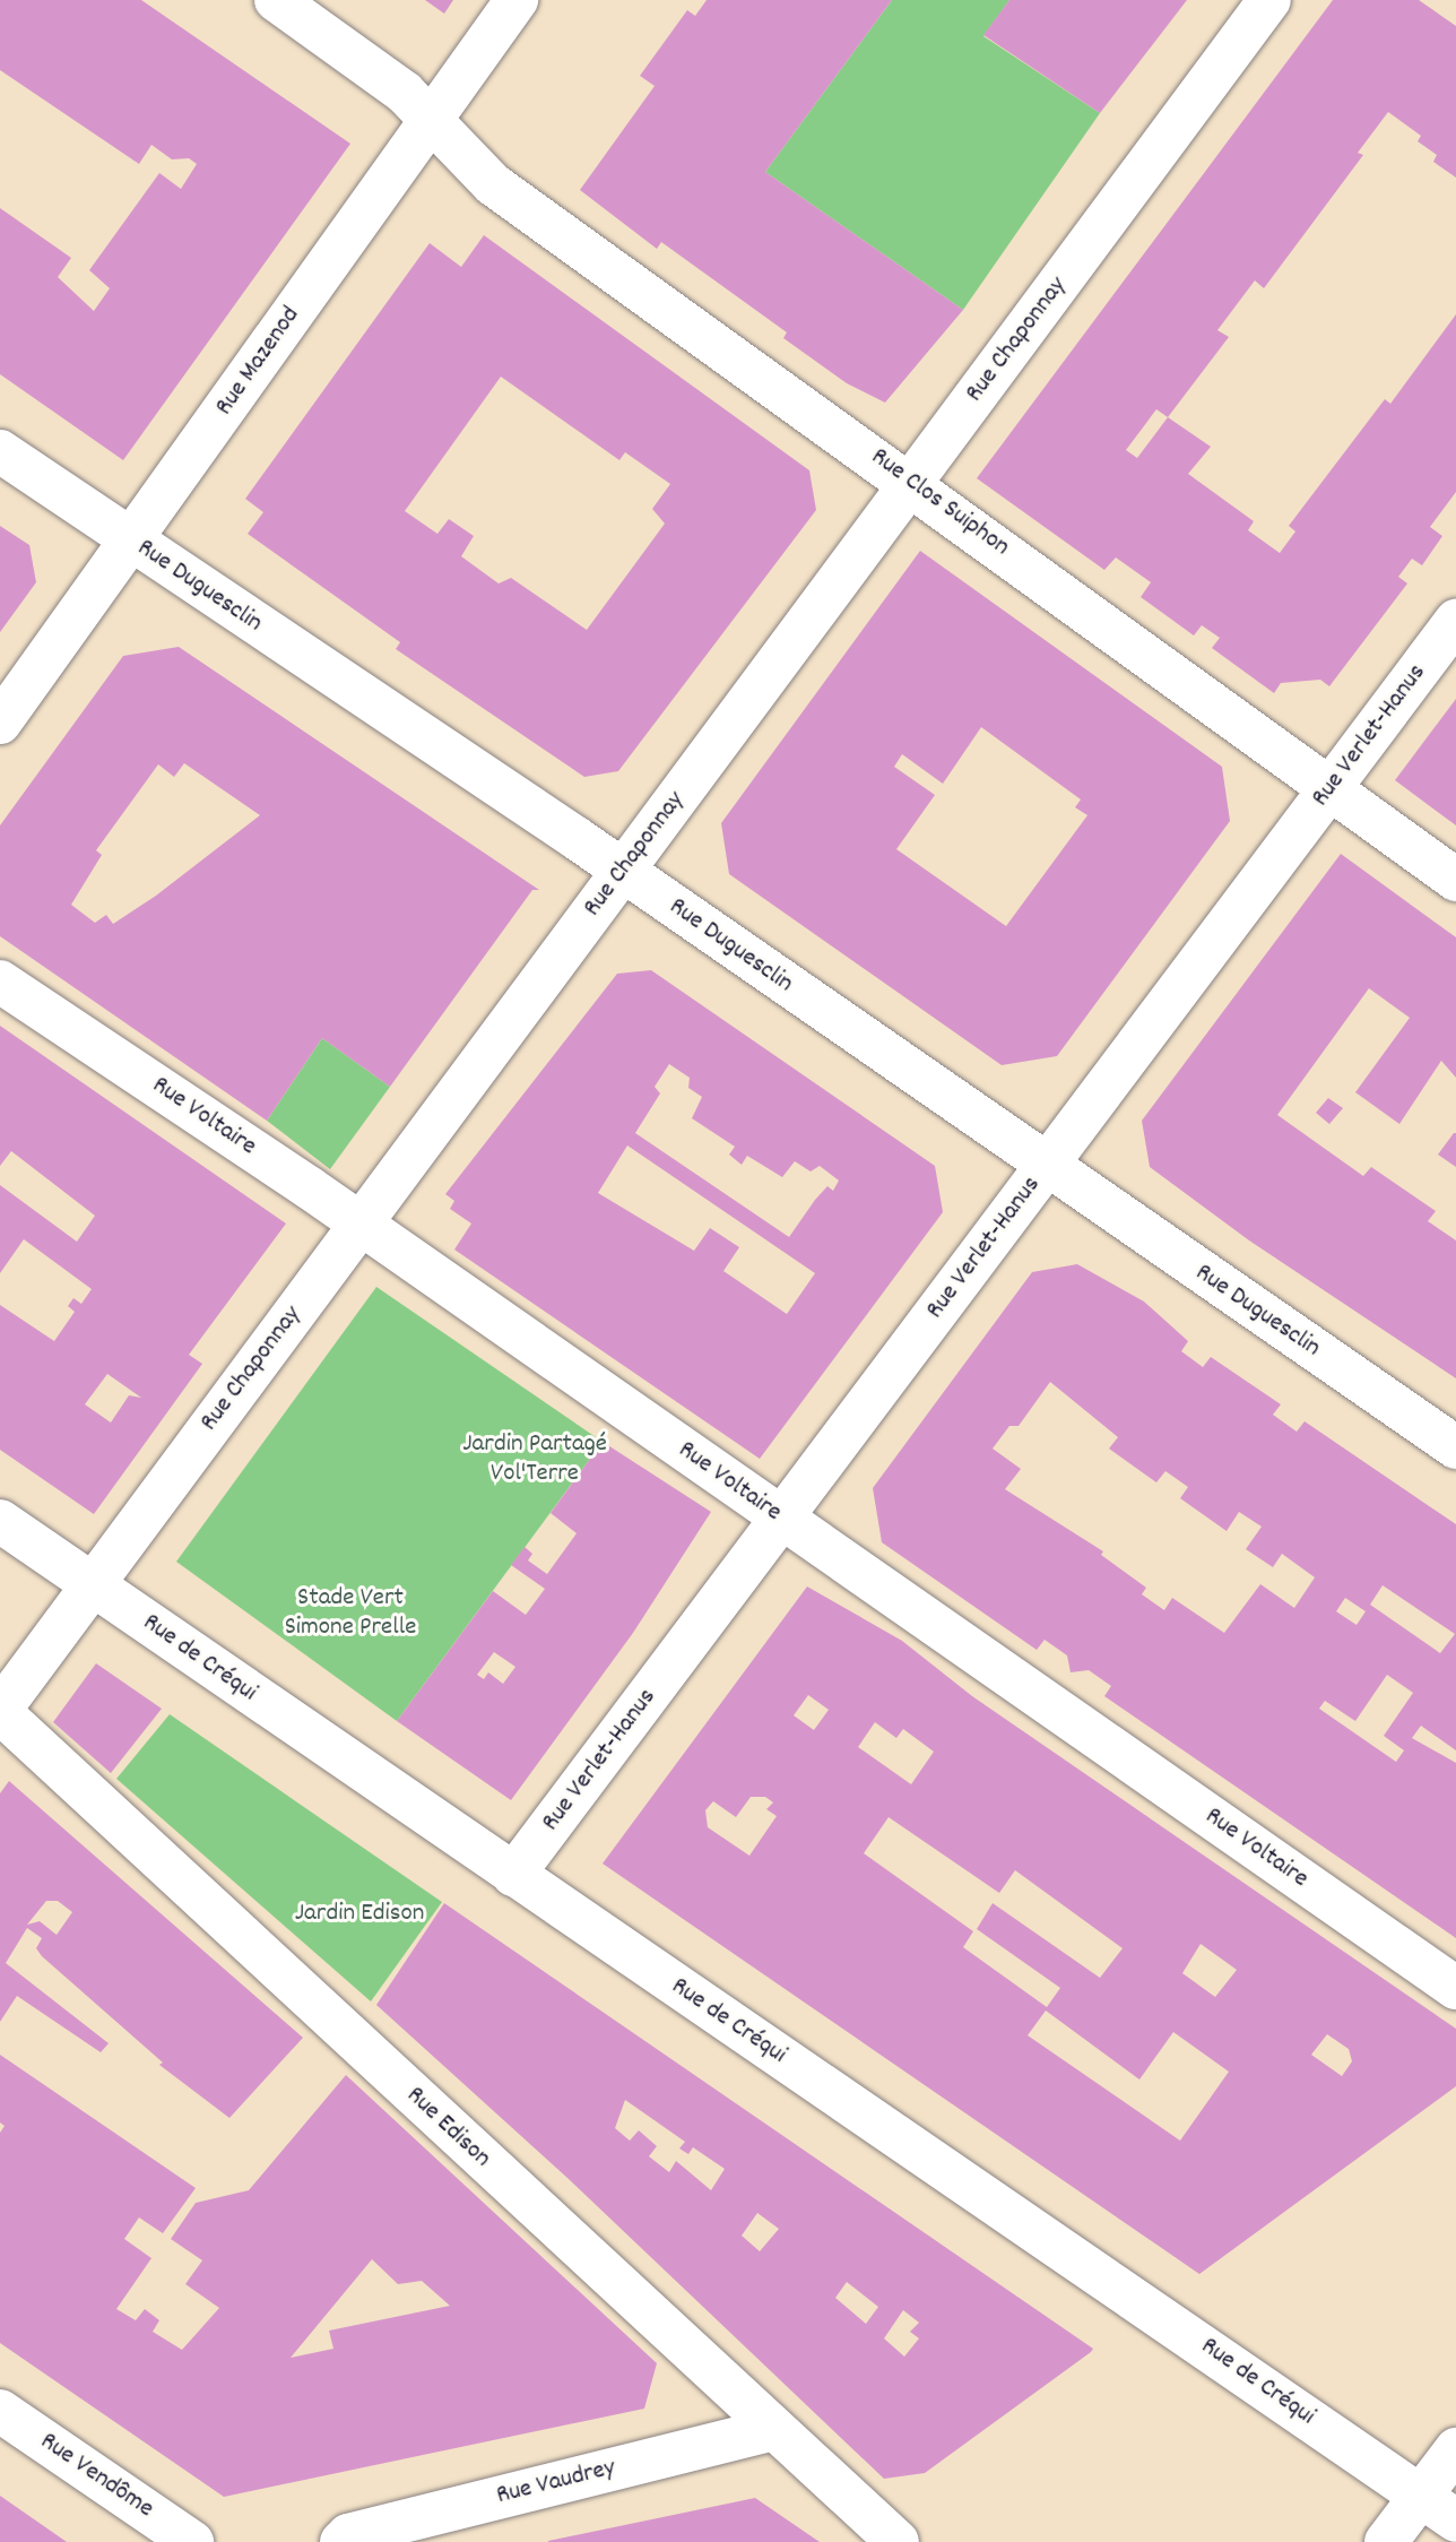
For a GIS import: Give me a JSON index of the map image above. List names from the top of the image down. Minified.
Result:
{"streets":{"street":["Rue Chaponnay","Rue Mazenod","Rue Clos Suiphon","Rue Duguesclin","Rue Verlet-Hanus","Rue Voltaire","Rue de Créqui","Rue Edison","Rue Vendôme","Rue Vaudrey"]},"crossings":[["Rue Chaponnay","Rue Clos Suiphon"],["Rue Chaponnay","Rue Duguesclin"],["Rue Chaponnay","Rue Voltaire"],["Rue Chaponnay","Rue de Créqui"],["Rue Chaponnay","Rue Edison"],["Rue Mazenod","Rue Clos Suiphon"],["Rue Mazenod","Rue Duguesclin"],["Rue Clos Suiphon","Rue Verlet-Hanus"],["Rue Duguesclin","Rue Verlet-Hanus"],["Rue Verlet-Hanus","Rue Voltaire"],["Rue Verlet-Hanus","Rue de Créqui"],["Rue Edison","Rue Vaudrey"]],"parks":["Jardin Partagé Vol'Terre","Stade Vert Simone Prelle","Jardin Edison"]}
